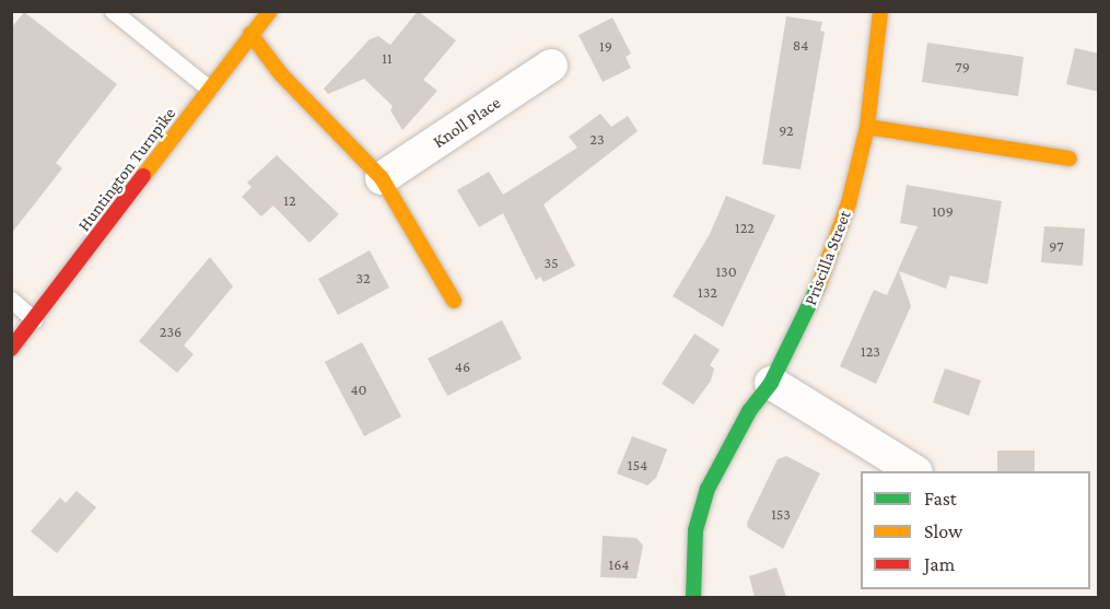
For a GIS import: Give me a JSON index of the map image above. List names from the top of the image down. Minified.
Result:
{"streets":{"street":["Knoll Place","Huntington Turnpike","Priscilla Street"]},"house_numbers":["84","19","11","79","92","23","12","109","122","97","35","130","32","132","236","123","46","40","154","153","164"],"legend":["Fast","Slow","Jam"]}
